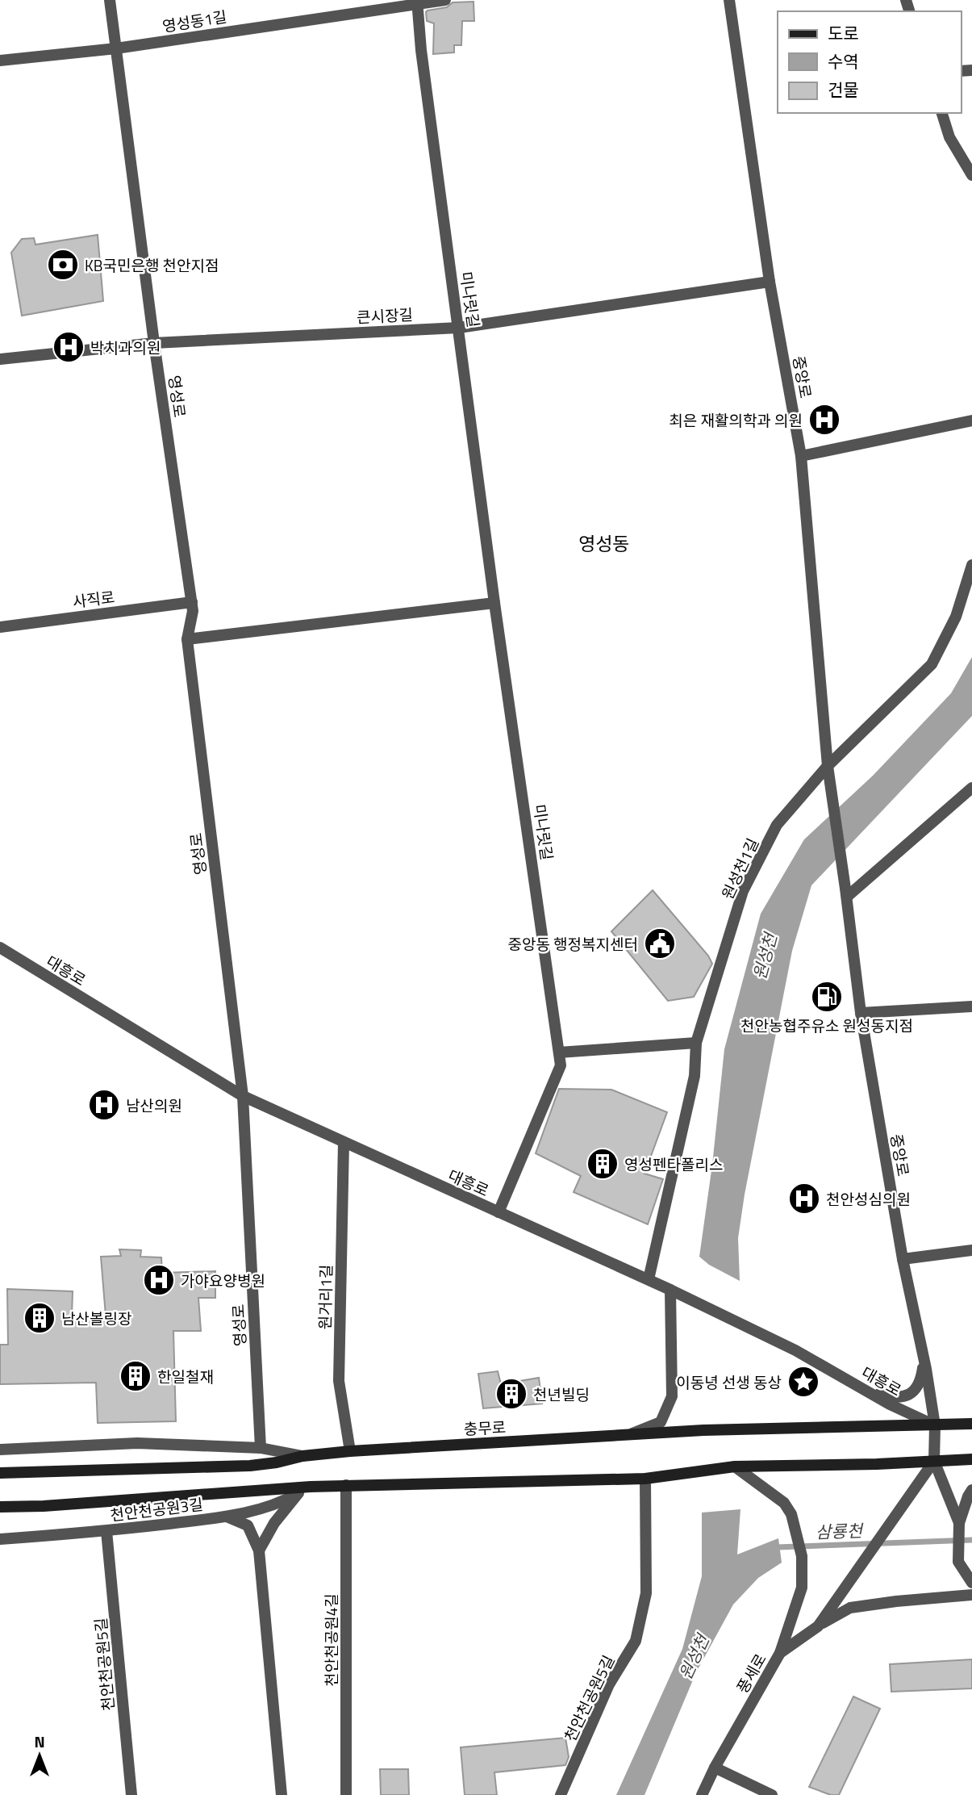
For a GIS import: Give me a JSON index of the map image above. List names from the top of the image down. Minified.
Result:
{"streets":{"main road":["충무로"],"street":["영성동1길","미나릿길","큰시장길","중앙로","영성로","사직로","원성천1길","대흥로","원거리1길","천안천공원3길","천안천공원4길","천안천공원5길","풍세로"]},"crossings":[["영성동1길","미나릿길"],["영성동1길","영성로"],["미나릿길","큰시장길"],["미나릿길","대흥로"],["큰시장길","중앙로"],["큰시장길","영성로"],["중앙로","원성천1길"],["중앙로","대흥로"],["중앙로","충무로"],["중앙로","풍세로"],["영성로","사직로"],["영성로","대흥로"],["원성천1길","대흥로"],["대흥로","원거리1길"],["대흥로","충무로"],["원거리1길","충무로"],["천안천공원3길","천안천공원5길"]],"districts":["영성동"],"water":["원성천","삼룡천"],"places":{"bank":["KB국민은행 천안지점"],"hospital":["박치과의원","최은 재활의학과 의원","남산의원","천안성심의원","가야요양병원"],"public building":["중앙동 행정복지센터"],"fuel station":["천안농협주유소 원성동지점"],"building":["영성펜타폴리스","남산볼링장","한일철재","천년빌딩"],"place":["이동녕 선생 동상"]},"legend":["도로","수역","건물"],"north":"top"}
